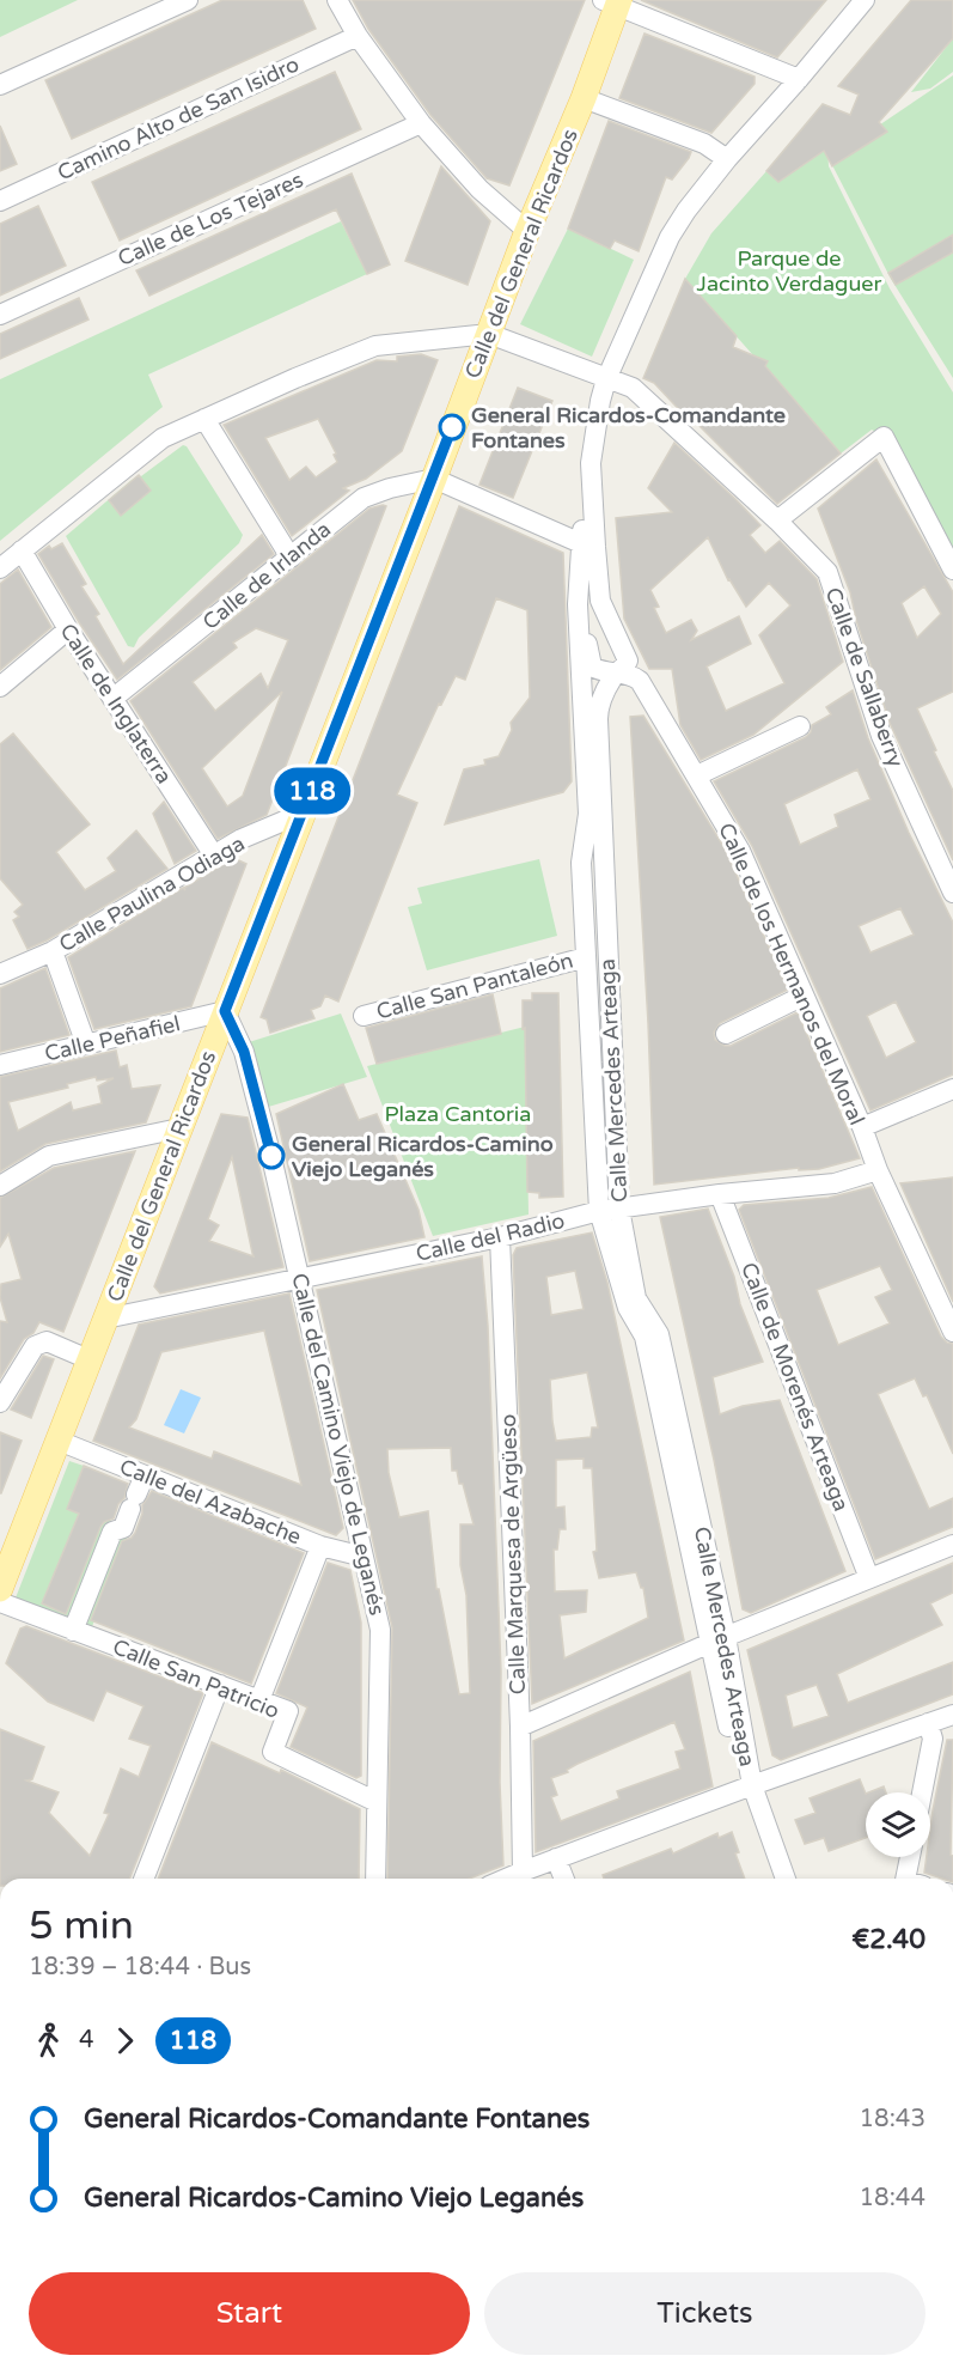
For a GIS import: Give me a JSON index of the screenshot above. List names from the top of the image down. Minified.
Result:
{"streets":{"main road":["Calle del General Ricardos"],"street":["Camino Alto de San Isidro","Calle de Los Tejares","Calle de Irlanda","Calle de Sallaberry","Calle de Inglaterra","Calle Paulina Odiaga","Calle de los Hermanos del Moral","Calle San Pantaleón","Calle Peñafiel","Calle Mercedes Arteaga","Calle del Radio","Calle de Morenés Arteaga","Calle del Camino Viejo de Leganés","Calle del Azabache","Calle Marquesa de Argüeso","Calle San Patricio"]},"crossings":[["Calle del General Ricardos","Calle de Irlanda"],["Calle del General Ricardos","Calle de Sallaberry"],["Calle del General Ricardos","Calle Paulina Odiaga"],["Calle del General Ricardos","Calle Peñafiel"],["Calle del General Ricardos","Calle del Radio"],["Calle del General Ricardos","Calle del Camino Viejo de Leganés"],["Calle del General Ricardos","Calle del Azabache"],["Calle de Irlanda","Calle de Inglaterra"],["Calle de Sallaberry","Calle Mercedes Arteaga"],["Calle de Inglaterra","Calle Paulina Odiaga"],["Calle de los Hermanos del Moral","Calle Mercedes Arteaga"],["Calle de los Hermanos del Moral","Calle del Radio"],["Calle San Pantaleón","Calle Mercedes Arteaga"],["Calle Peñafiel","Calle del Camino Viejo de Leganés"],["Calle Mercedes Arteaga","Calle del Radio"],["Calle del Radio","Calle de Morenés Arteaga"],["Calle del Radio","Calle del Camino Viejo de Leganés"],["Calle del Radio","Calle Marquesa de Argüeso"],["Calle del Camino Viejo de Leganés","Calle del Azabache"],["Calle del Camino Viejo de Leganés","Calle San Patricio"]],"parks":["Parque de Jacinto Verdaguer","Plaza Cantoria"],"places":["General Ricardos-Comandante Fontanes","General Ricardos-Camino Viejo Leganés"],"lines":["bus line 118"],"page":{"on_map":"118","heading":["5 min","18:39 – 18:44 · Bus","€2.40"],"legs":["4","118"],"list":[{"name":"General Ricardos-Comandante Fontanes","value":"18:43"},{"name":"General Ricardos-Camino Viejo Leganés","value":"18:44"}],"buttons":["Start","Tickets"]}}
